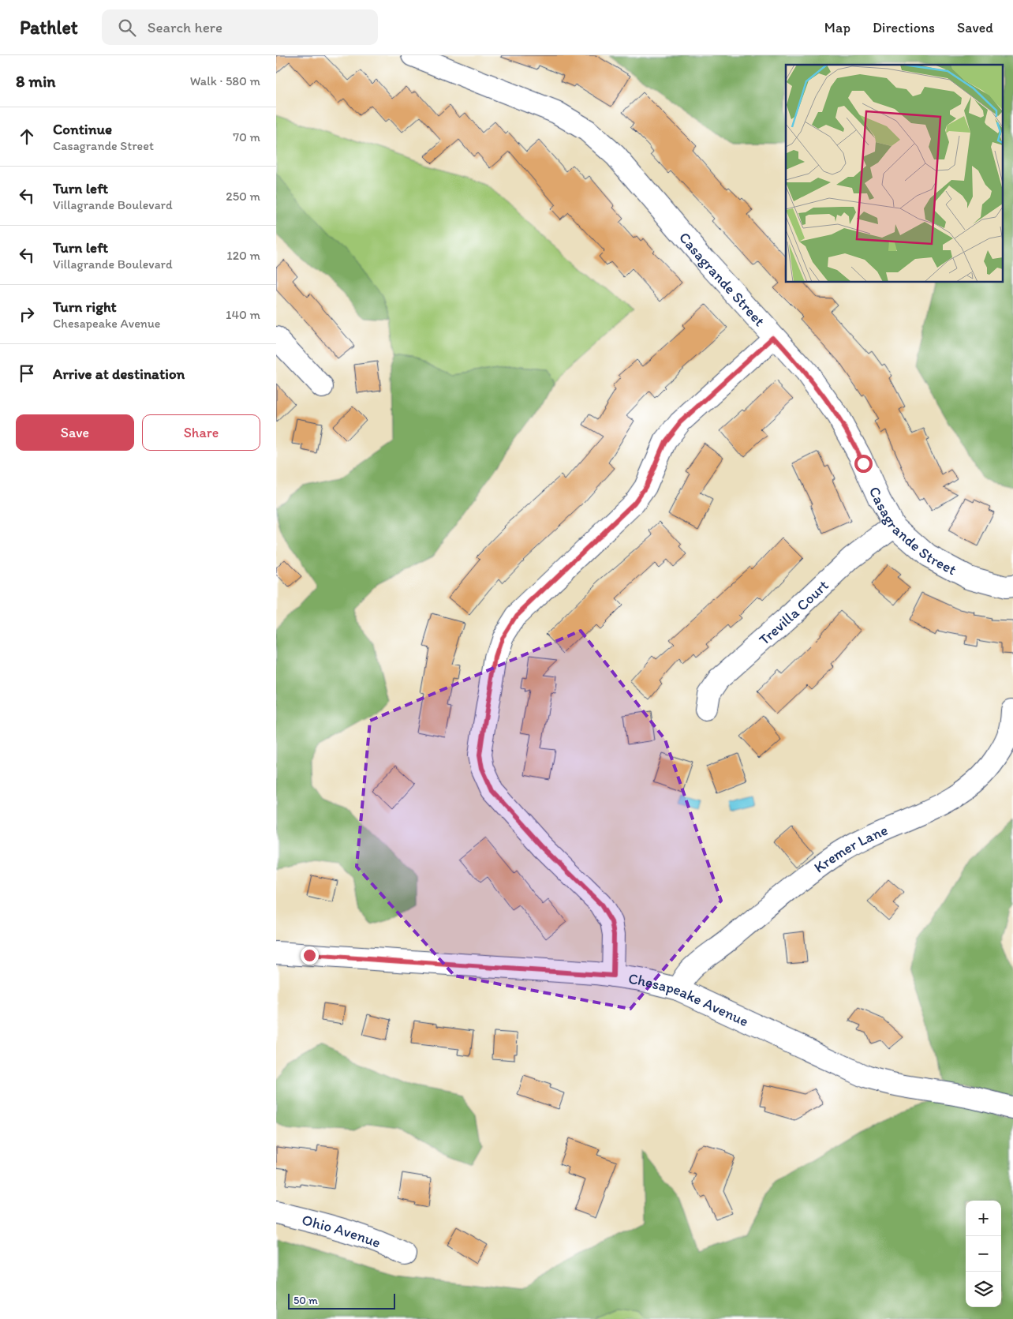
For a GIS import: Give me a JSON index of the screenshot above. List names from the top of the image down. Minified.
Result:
{"streets":{"street":["Casagrande Street","Trevilla Court","Kremer Lane","Chesapeake Avenue","Ohio Avenue"]},"crossings":[["Casagrande Street","Trevilla Court"],["Kremer Lane","Chesapeake Avenue"]],"scale_bar":"50 m","page":{"header":"Pathlet","search":"Search here","nav":["Map","Directions","Saved"],"heading":["8 min","Walk · 580 m"],"list":[["Continue","Casagrande Street","70 m"],["Turn left","Villagrande Boulevard","250 m"],["Turn left","Villagrande Boulevard","120 m"],["Turn right","Chesapeake Avenue","140 m"],"Arrive at destination"],"buttons":["Save","Share"],"map_buttons":["+","−"],"scale":"50 m"}}
